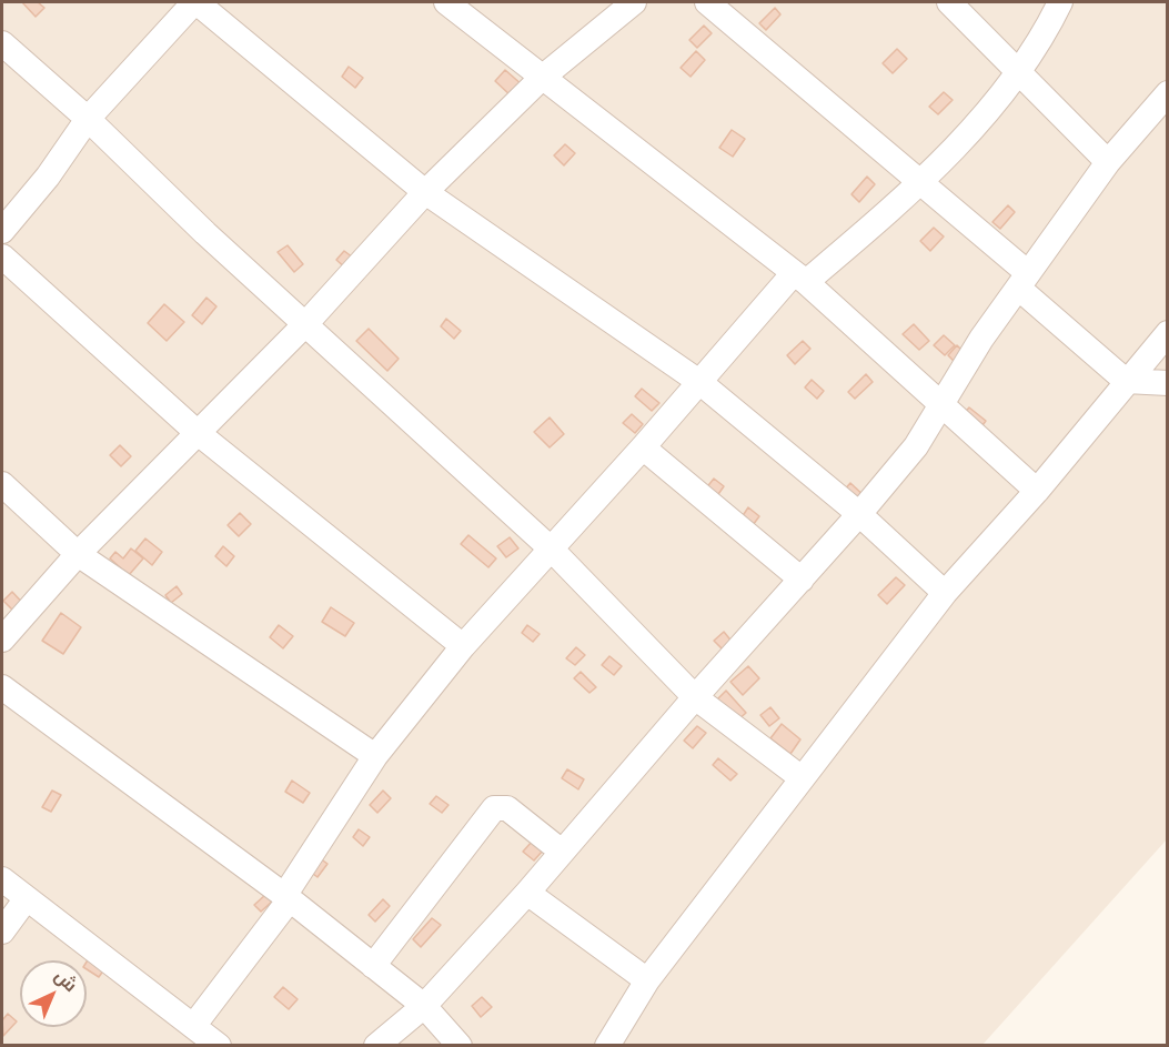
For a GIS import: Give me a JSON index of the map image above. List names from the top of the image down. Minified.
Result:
{"north":"top right"}
